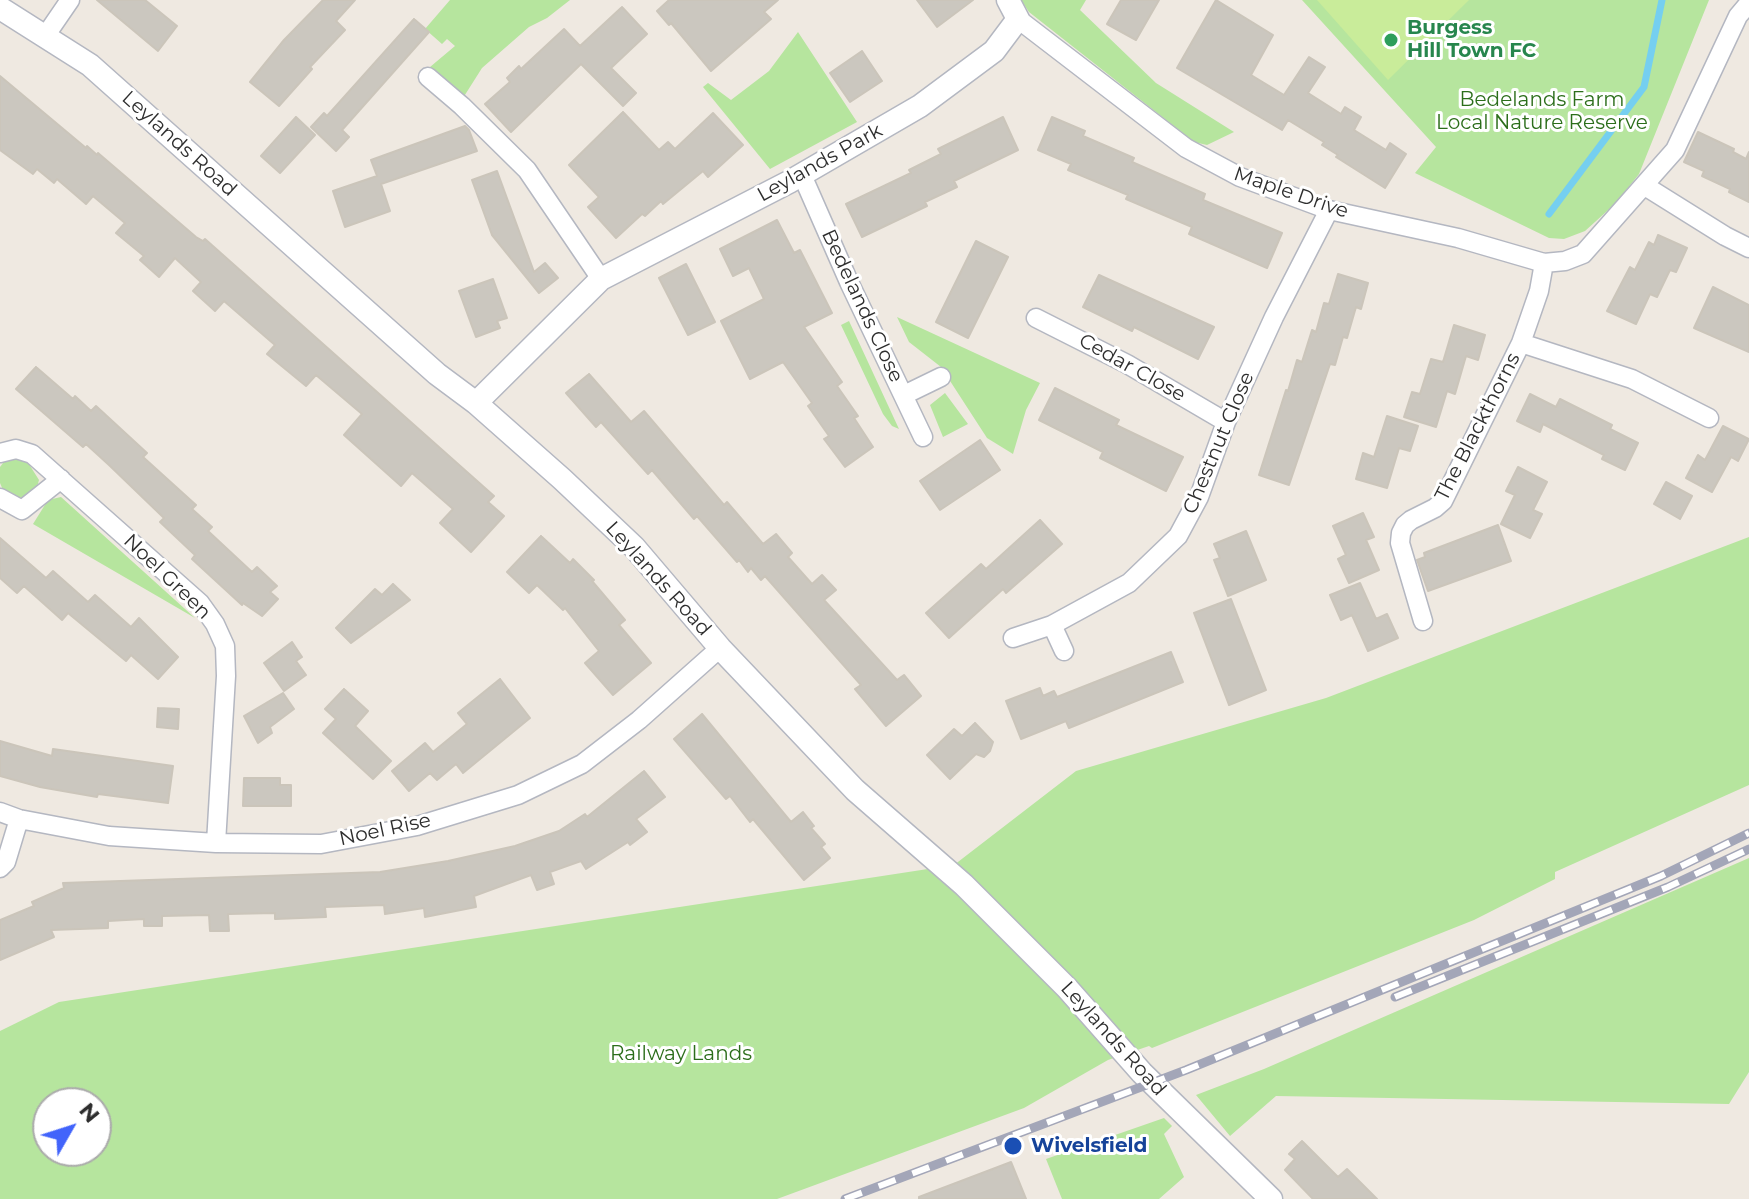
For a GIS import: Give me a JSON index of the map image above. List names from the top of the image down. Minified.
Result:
{"streets":{"street":["Leylands Road","Leylands Park","Maple Drive","Bedelands Close","Cedar Close","The Blackthorns","Chestnut Close","Noel Green","Noel Rise"]},"crossings":[["Leylands Road","Leylands Park"],["Leylands Road","Noel Rise"],["Leylands Park","Maple Drive"],["Leylands Park","Bedelands Close"],["Maple Drive","The Blackthorns"],["Maple Drive","Chestnut Close"],["Cedar Close","Chestnut Close"],["Noel Green","Noel Rise"]],"parks":["Bedelands Farm Local Nature Reserve","Railway Lands"],"places":["Burgess Hill Town FC","Wivelsfield"],"north":"top right"}
